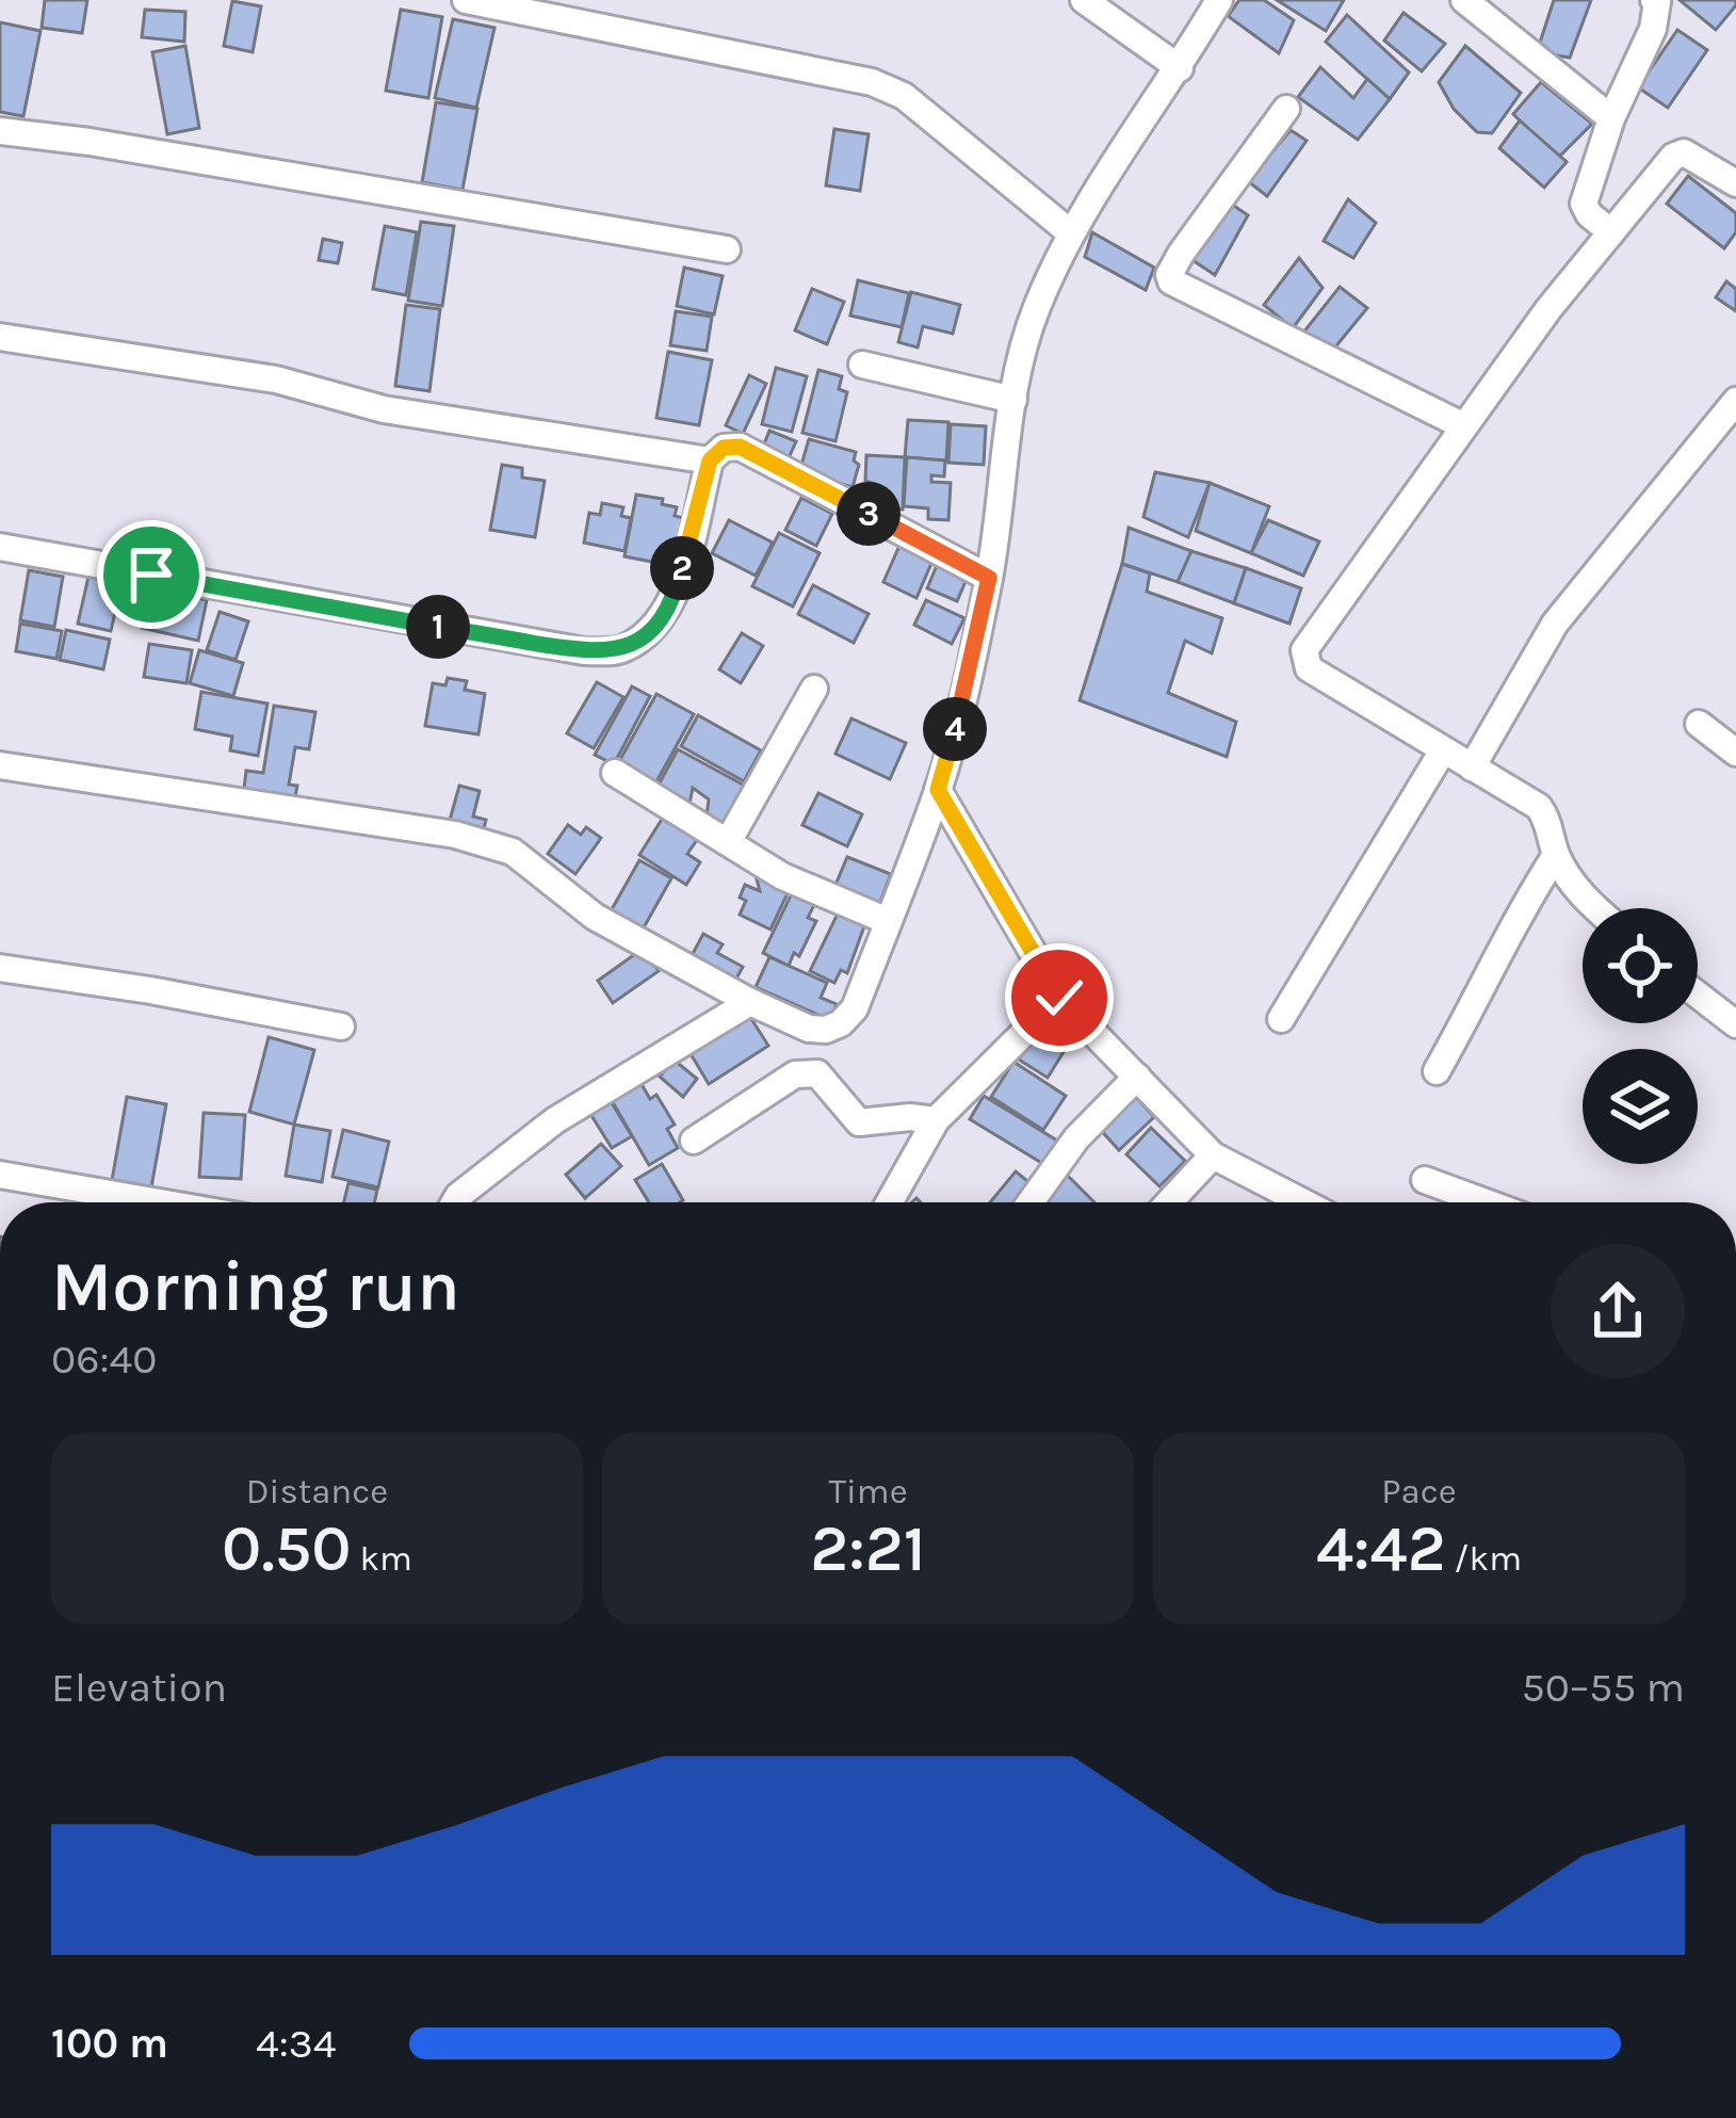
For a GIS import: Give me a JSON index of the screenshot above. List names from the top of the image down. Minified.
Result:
{"page":{"pins":["3","2","1","4"],"heading":["Morning run","06:40"],"stats":[["Distance","0.50 km"],["Time","2:21"],["Pace","4:42 /km"]],"chart":["Elevation","50–55 m"],"list":[{"name":"100 m","note":"4:34"}]}}
